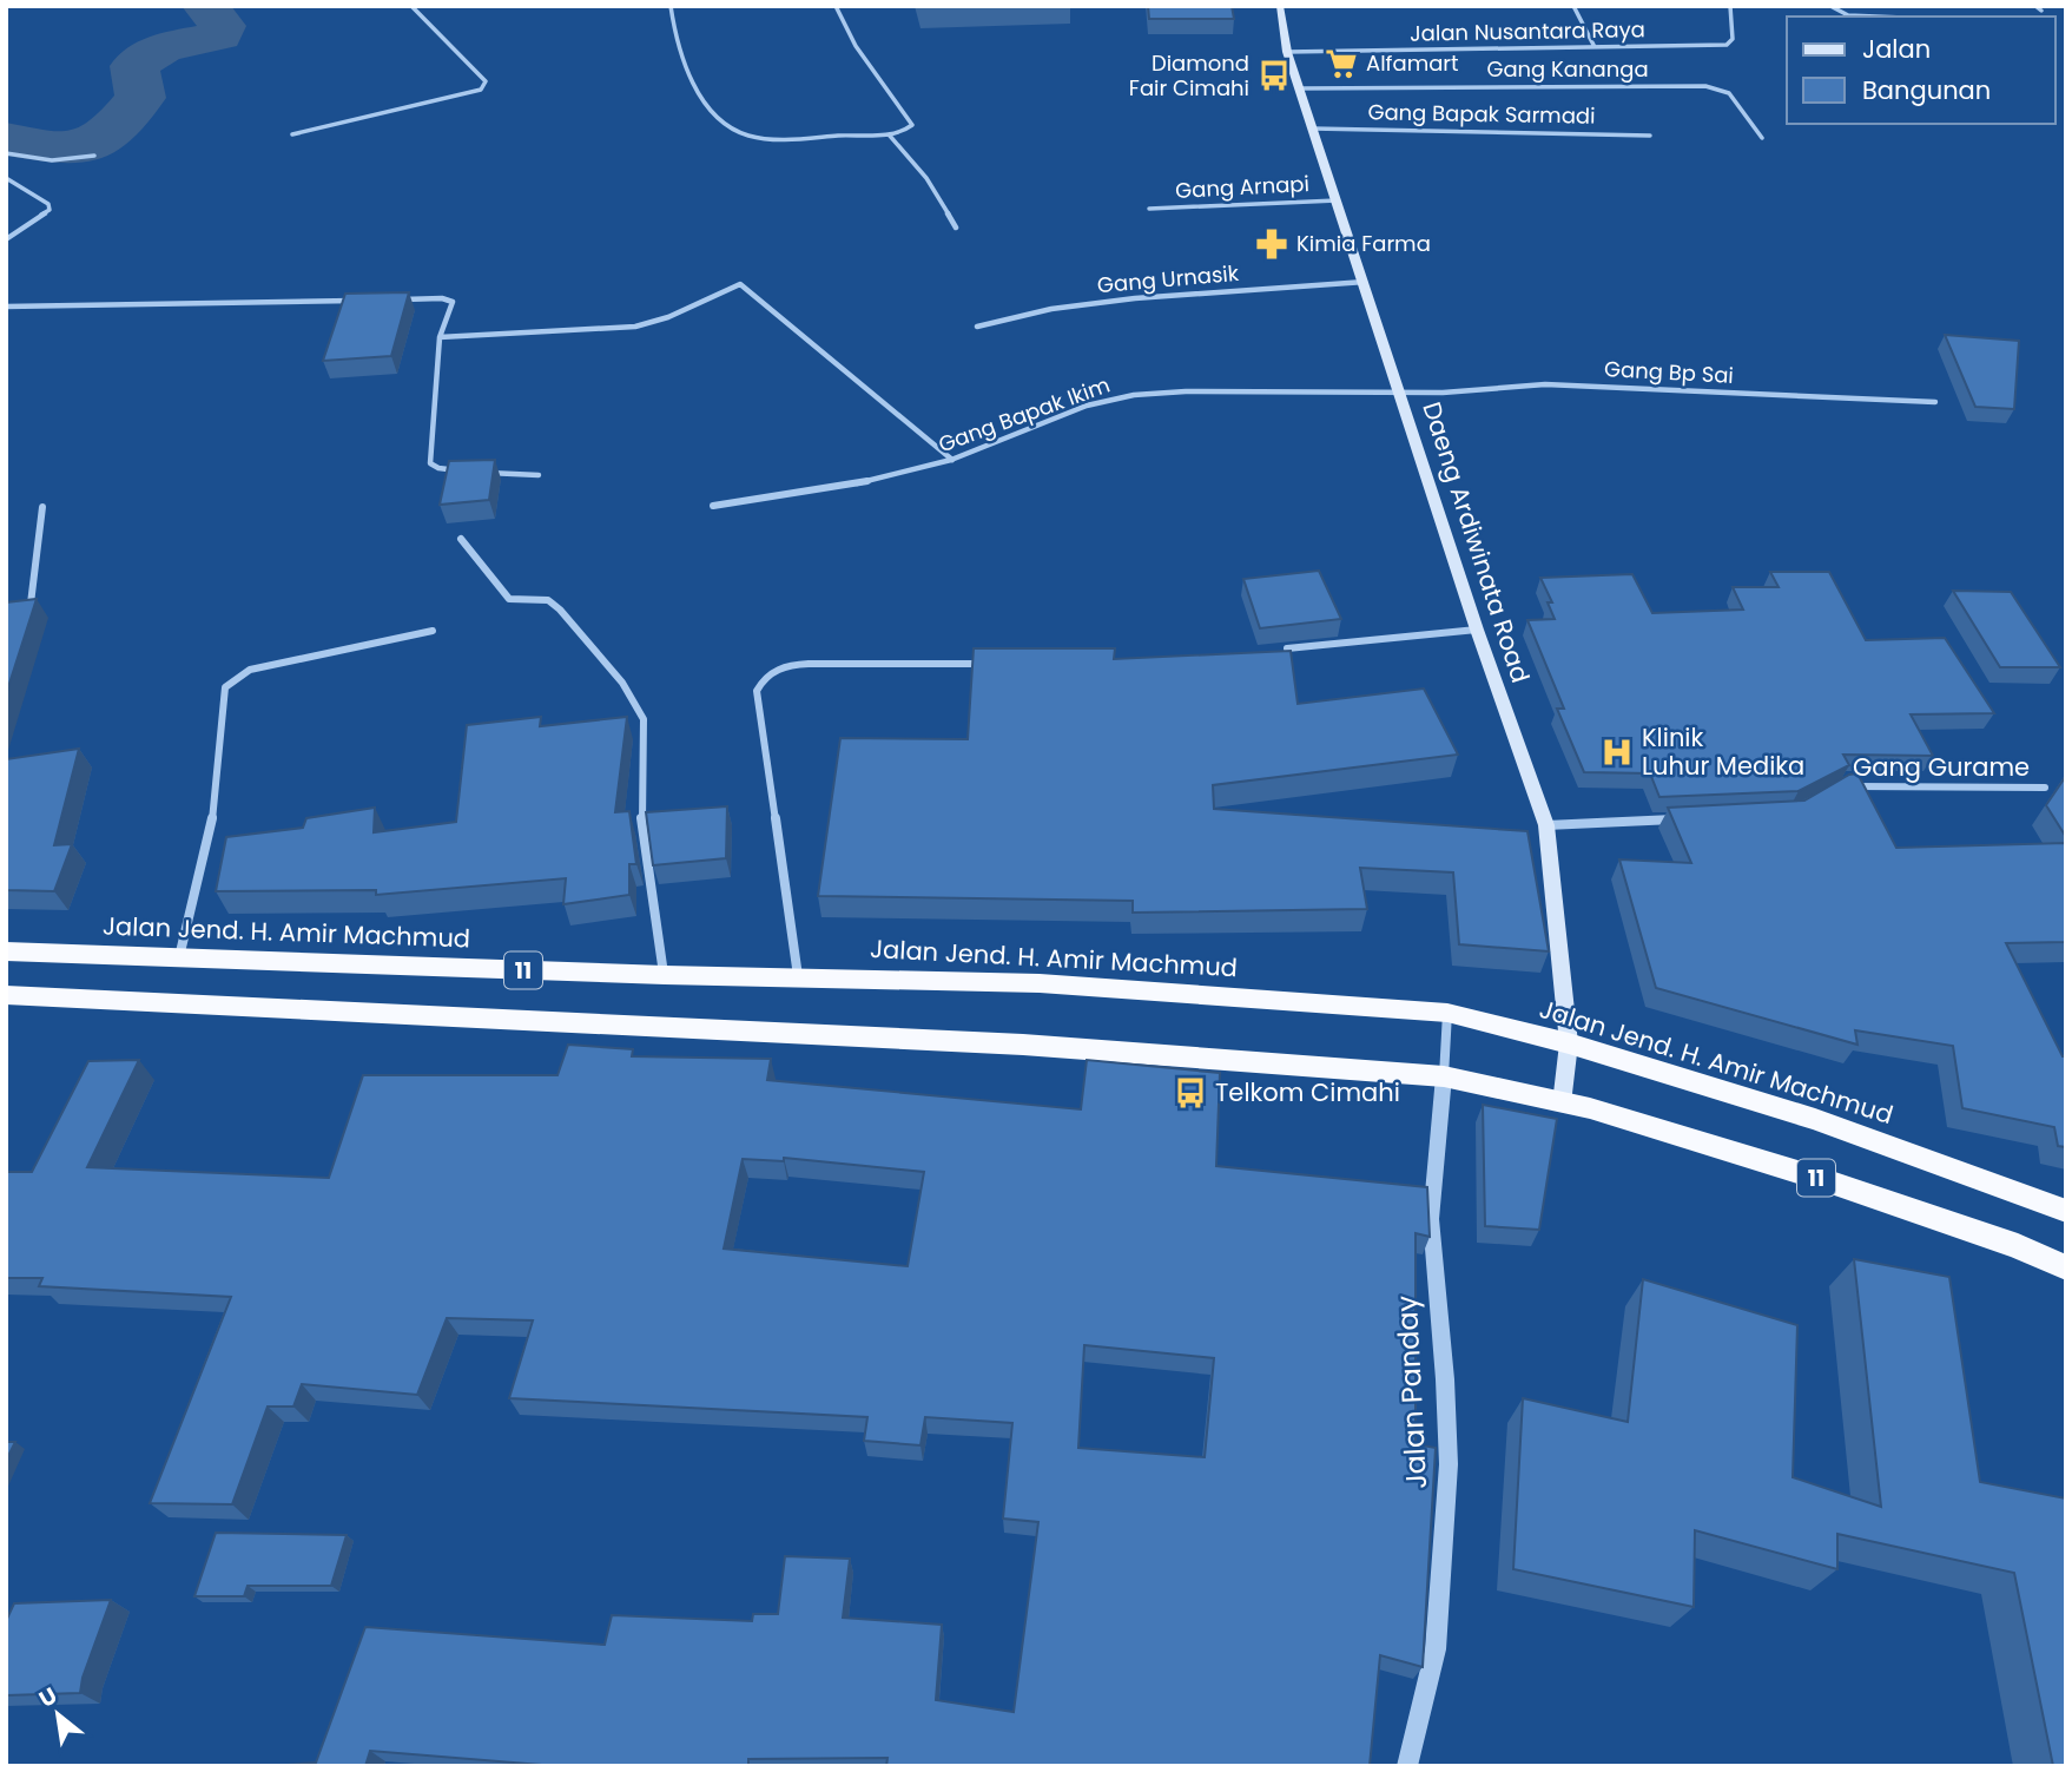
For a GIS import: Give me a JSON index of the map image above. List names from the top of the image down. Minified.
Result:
{"streets":{"highway":["Jalan Jend. H. Amir Machmud","11"],"main road":["Daeng Ardiwinata Road"],"street":["Jalan Nusantara Raya","Gang Kananga","Gang Bapak Sarmadi","Gang Arnapi","Gang Urnasik","Gang Bp Sai","Gang Bapak Ikim","Gang Gurame","Jalan Panday"]},"crossings":[["Jalan Nusantara Raya","Daeng Ardiwinata Road"],["Gang Kananga","Daeng Ardiwinata Road"],["Gang Bapak Sarmadi","Daeng Ardiwinata Road"],["Gang Arnapi","Daeng Ardiwinata Road"],["Gang Urnasik","Daeng Ardiwinata Road"],["Gang Bp Sai","Gang Bapak Ikim"],["Gang Bp Sai","Daeng Ardiwinata Road"],["Gang Bapak Ikim","Daeng Ardiwinata Road"],["Daeng Ardiwinata Road","Jalan Jend. H. Amir Machmud"],["Daeng Ardiwinata Road","11"],["Jalan Jend. H. Amir Machmud","Jalan Panday"],["11","Jalan Panday"]],"places":{"supermarket":["Alfamart"],"bus stop":["Diamond Fair Cimahi","Telkom Cimahi"],"pharmacy":["Kimia Farma"],"hospital":["Klinik Luhur Medika"]},"legend":["Jalan","Bangunan"],"north":"top left"}
